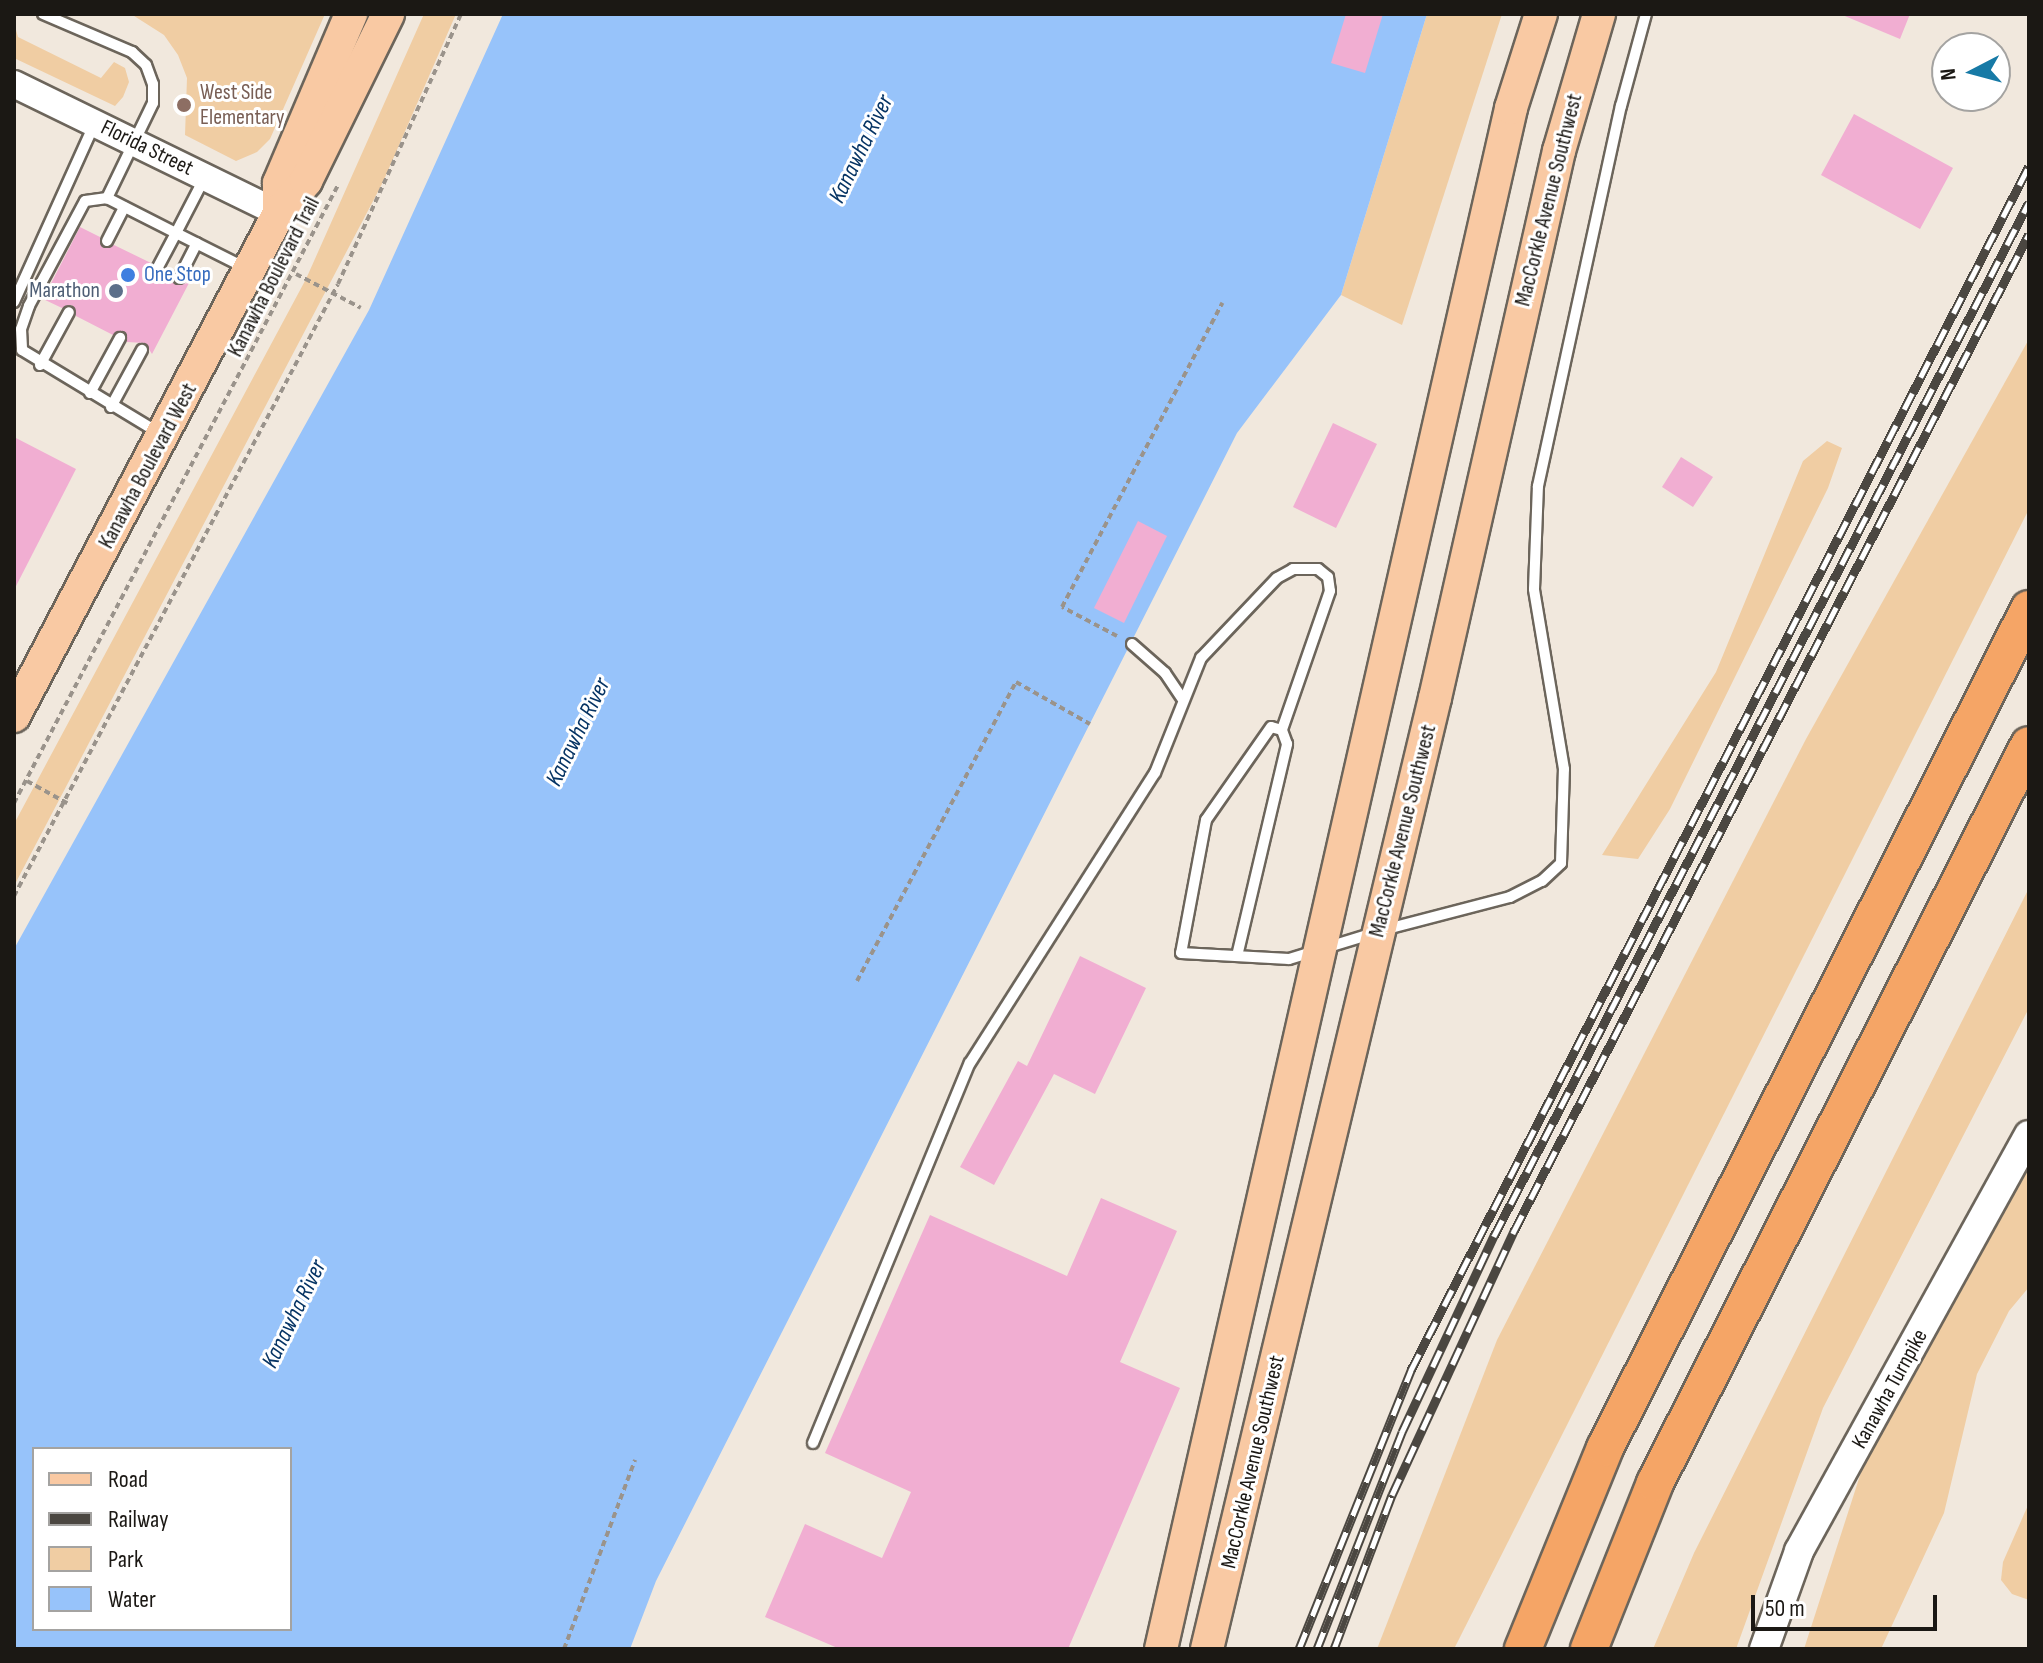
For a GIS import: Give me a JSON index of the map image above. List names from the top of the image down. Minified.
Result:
{"streets":{"main road":["MacCorkle Avenue Southwest","Kanawha Boulevard West","Kanawha Turnpike"],"street":["Florida Street"],"path":["Kanawha Boulevard Trail"]},"crossings":[["Florida Street","Kanawha Boulevard West"]],"water":["Kanawha River"],"places":["West Side Elementary","One Stop","Marathon"],"legend":["Road","Railway","Park","Water"],"scale_bar":"50 m","north":"left"}
